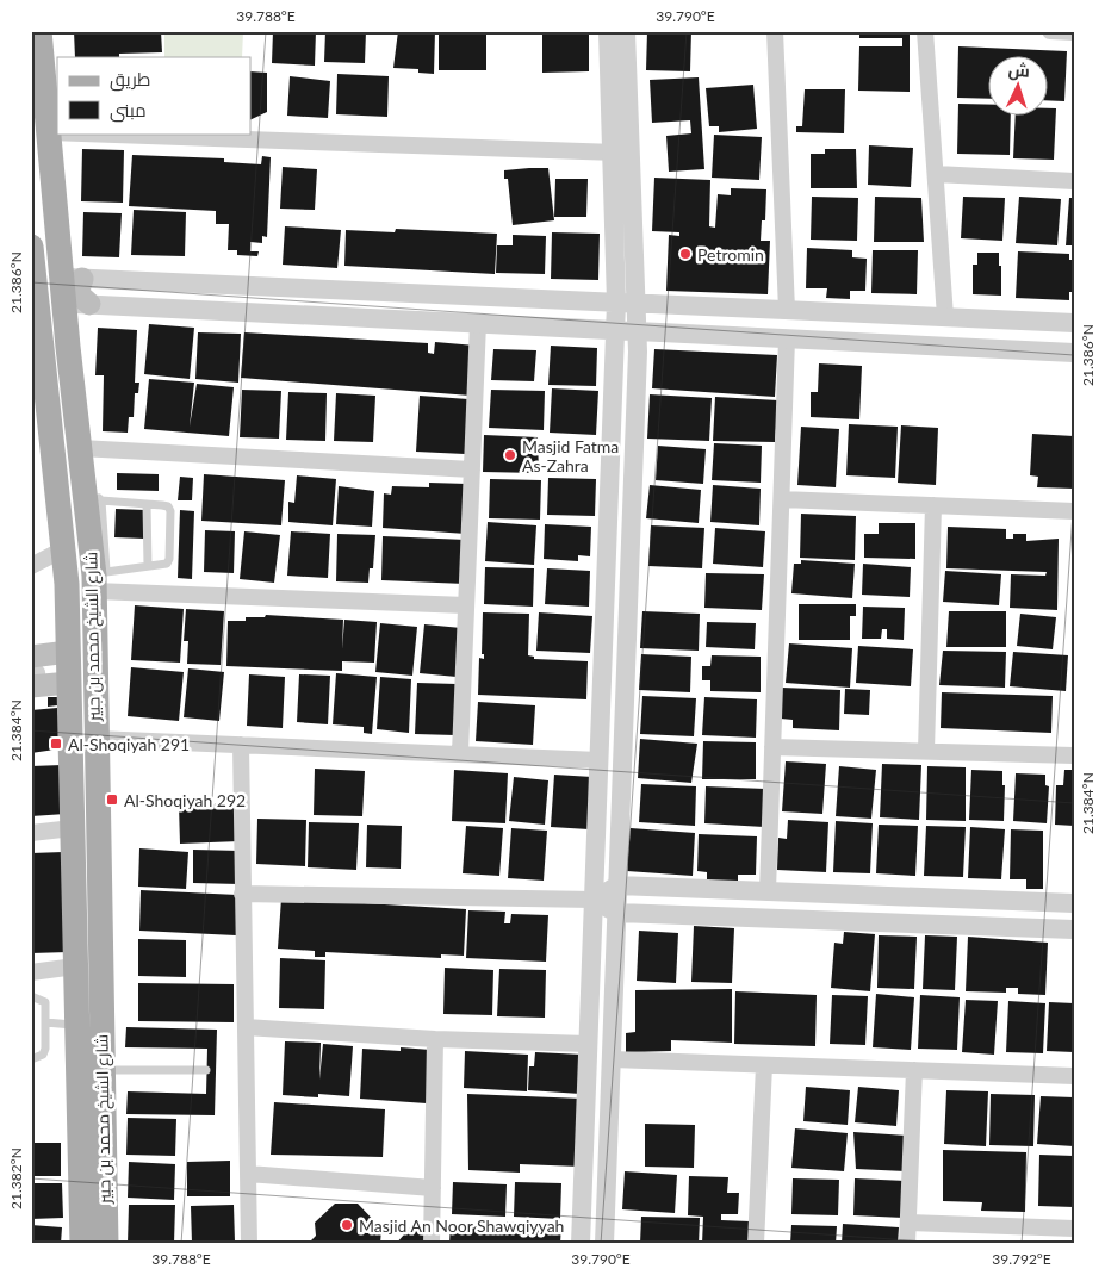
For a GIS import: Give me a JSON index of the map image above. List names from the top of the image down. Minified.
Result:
{"streets":{"main road":["شارع الشيخ محمد بن جبير"]},"places":{"other":["Petromin","Masjid Fatma As-Zahra","Masjid An Noor Shawqiyyah"],"transit":["Al-Shoqiyah 291","Al-Shoqiyah 292"]},"legend":["طريق","مبنى"],"north":"top","coordinates":["39.788°E","39.790°E","21.386°N","21.384°N","21.382°N","39.792°E"]}
